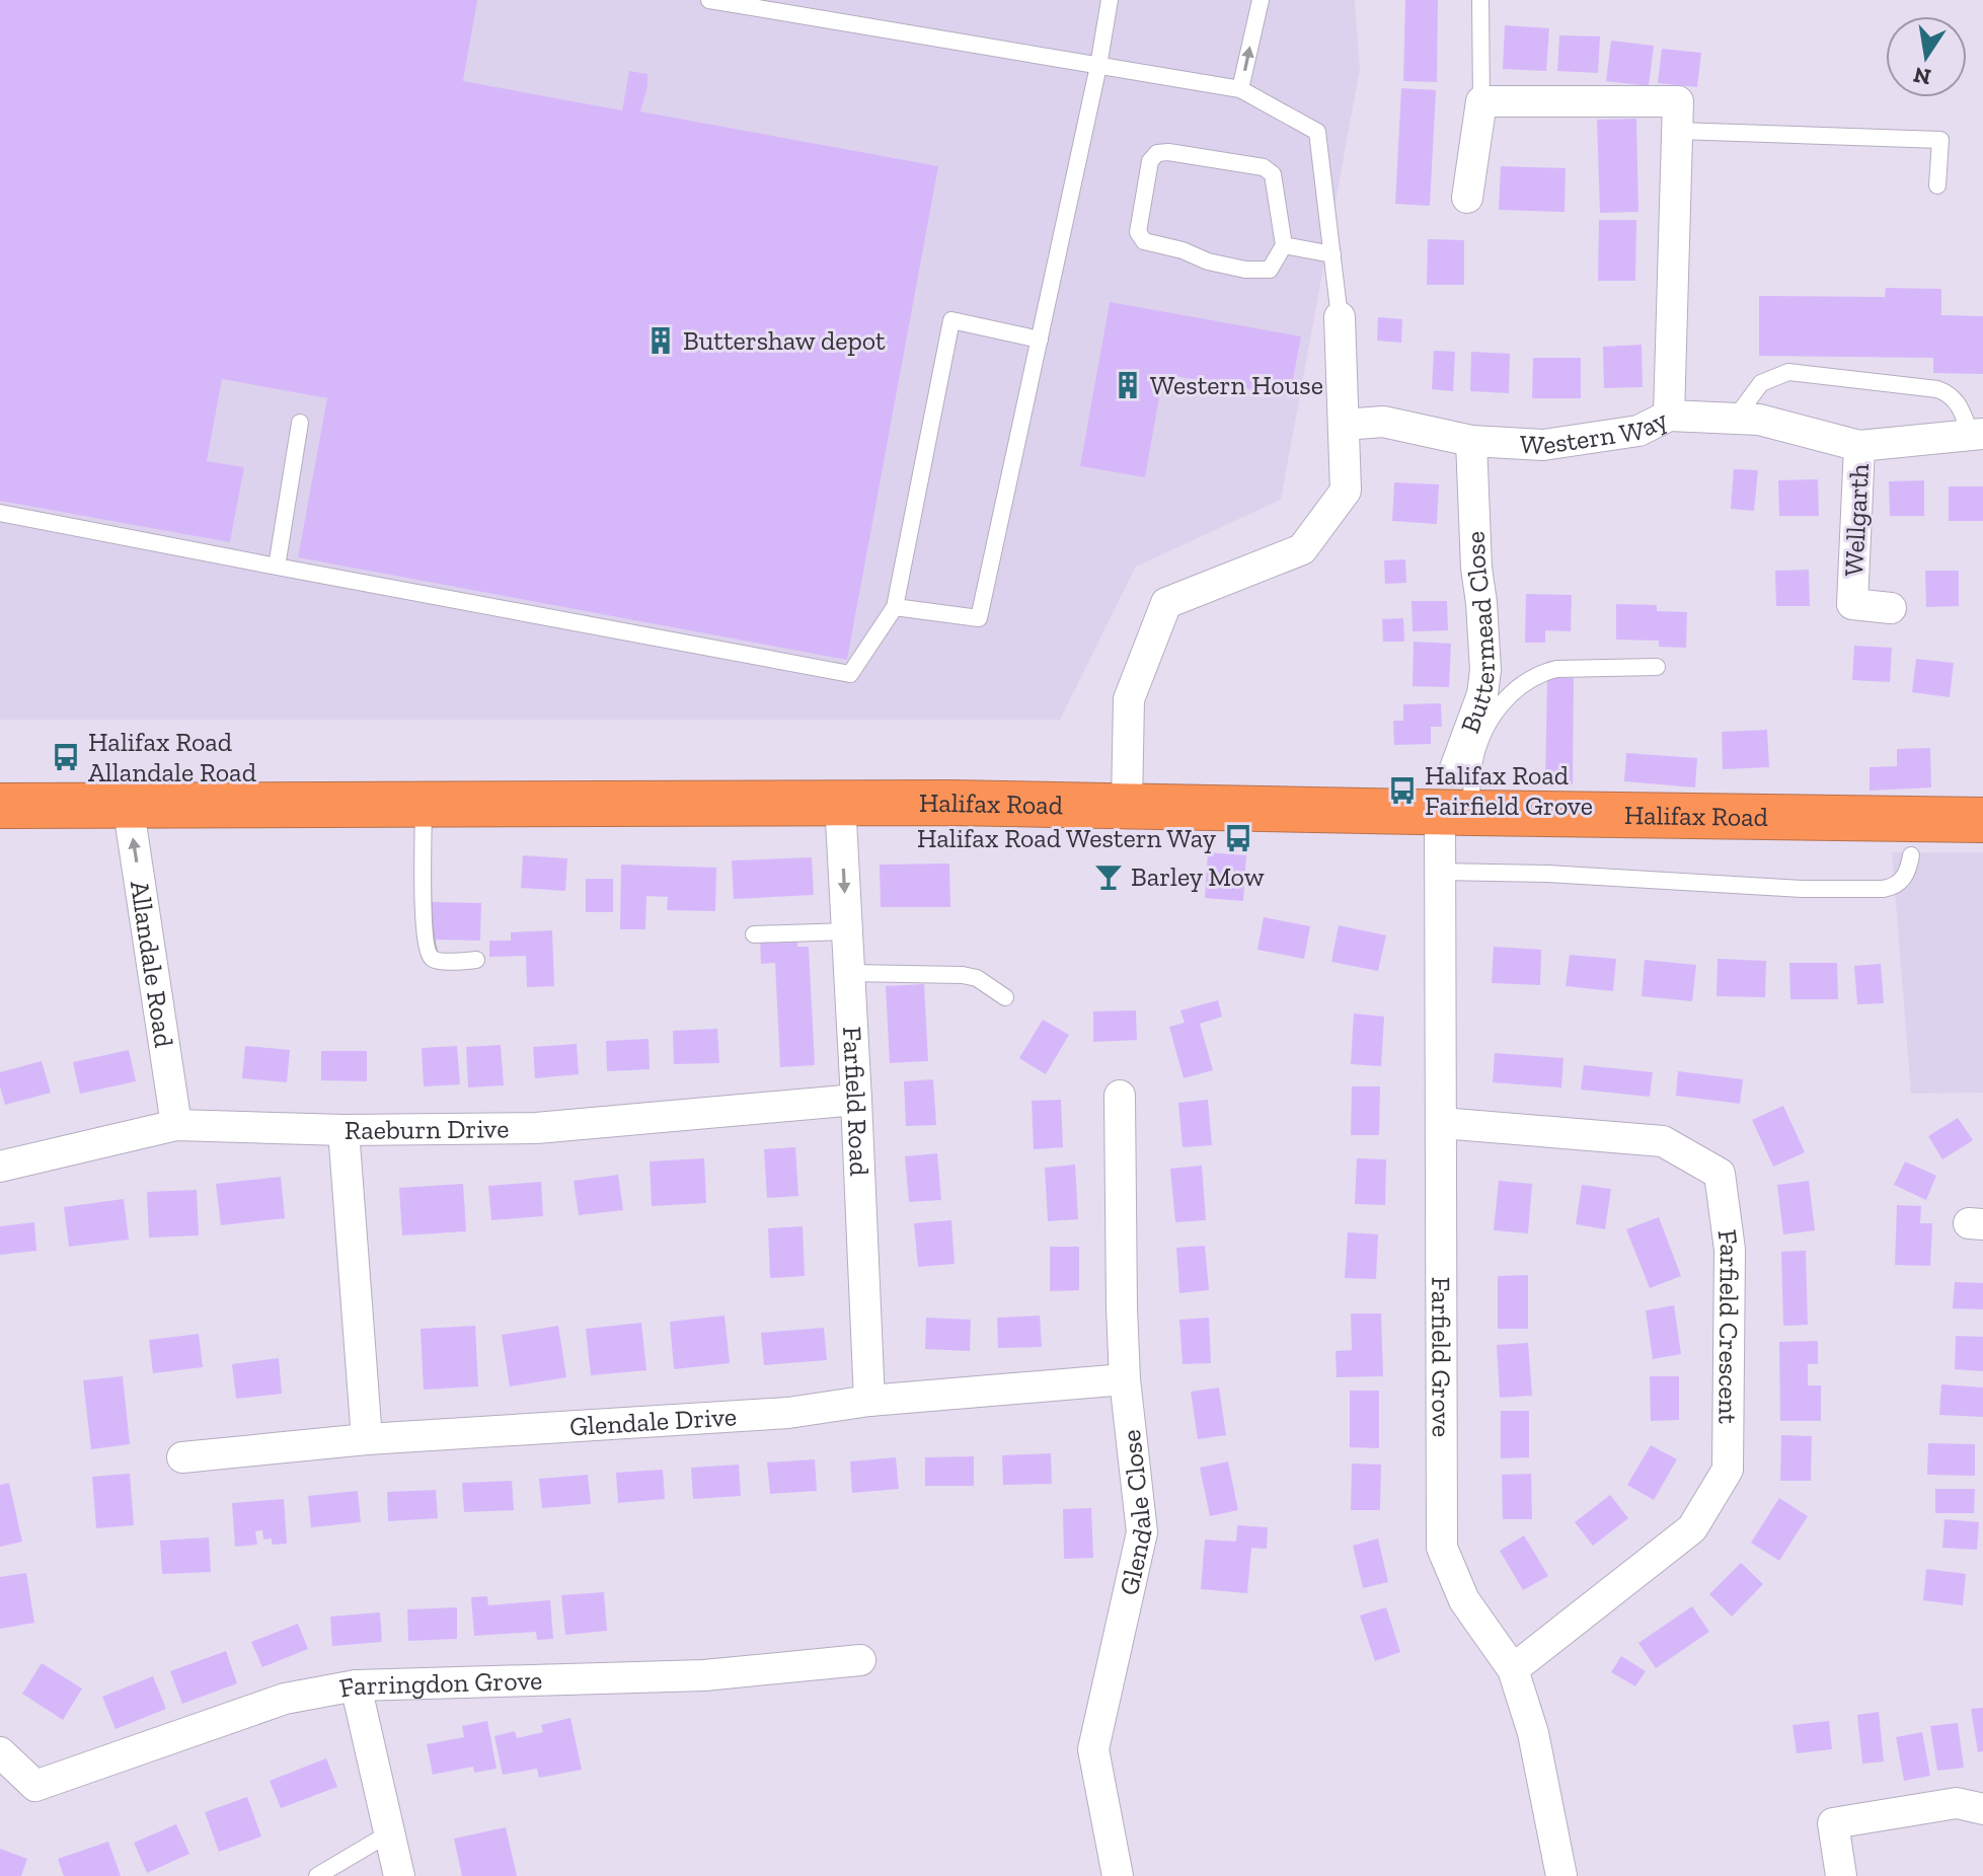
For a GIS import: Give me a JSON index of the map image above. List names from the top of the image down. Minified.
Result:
{"streets":{"highway":["Halifax Road"],"street":["Western Way","Wellgarth","Buttermead Close","Allandale Road","Farfield Road","Raeburn Drive","Farfield Crescent","Farfield Grove","Glendale Drive","Glendale Close","Farringdon Grove"]},"crossings":[["Western Way","Wellgarth"],["Western Way","Buttermead Close"],["Buttermead Close","Halifax Road"],["Buttermead Close","Farfield Grove"],["Halifax Road","Allandale Road"],["Halifax Road","Farfield Road"],["Halifax Road","Farfield Grove"],["Allandale Road","Raeburn Drive"],["Farfield Road","Raeburn Drive"],["Farfield Road","Glendale Drive"],["Farfield Crescent","Farfield Grove"],["Glendale Drive","Glendale Close"]],"one_way":["Allandale Road"],"places":{"building":["Buttershaw depot","Western House"],"bus stop":["Halifax Road Allandale Road","Halifax Road Fairfield Grove","Halifax Road Western Way"],"bar":["Barley Mow"]},"north":"bottom"}
